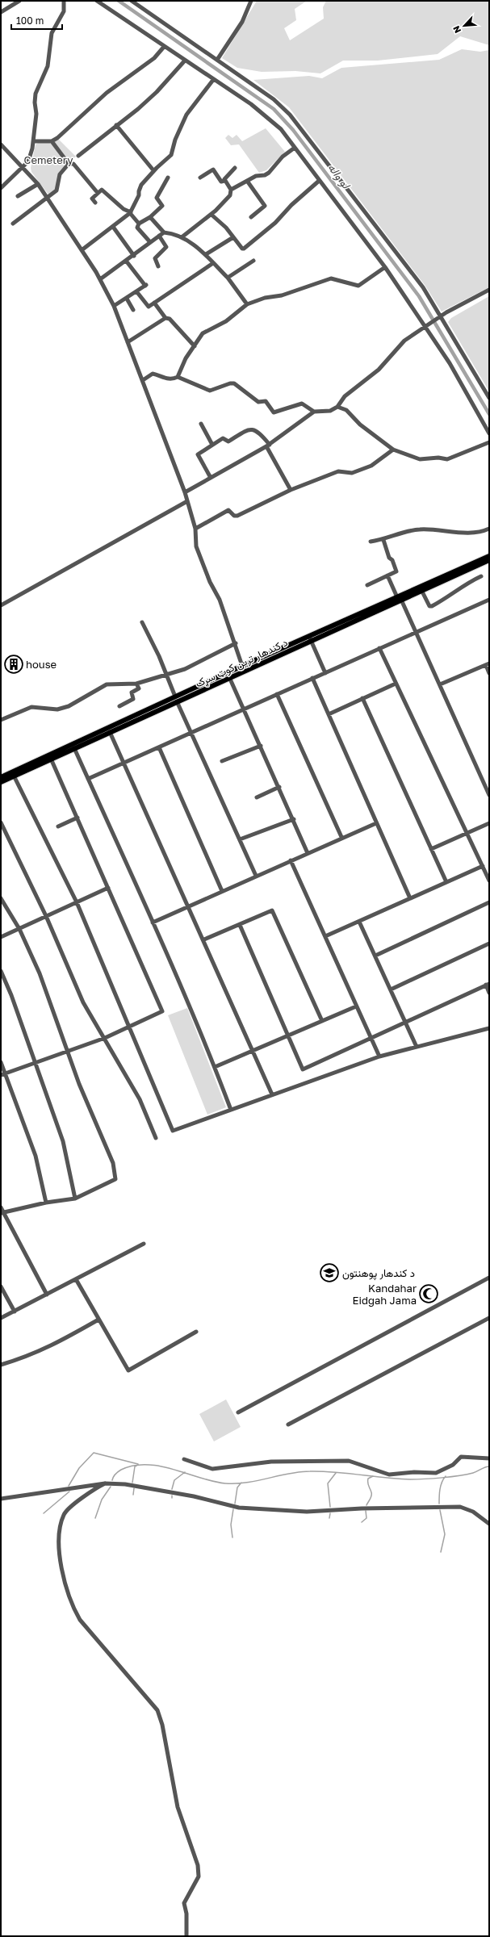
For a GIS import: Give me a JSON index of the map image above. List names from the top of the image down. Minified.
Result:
{"streets":{"main road":["د کندهار ترين کوټ سړک"]},"water":["لو واله"],"parks":["Cemetery"],"places":{"building":["house"],"school or university":["د کندهار پوهنتون"],"mosque":["Kandahar Eidgah Jama"]},"scale_bar":"100 m","north":"bottom left"}
